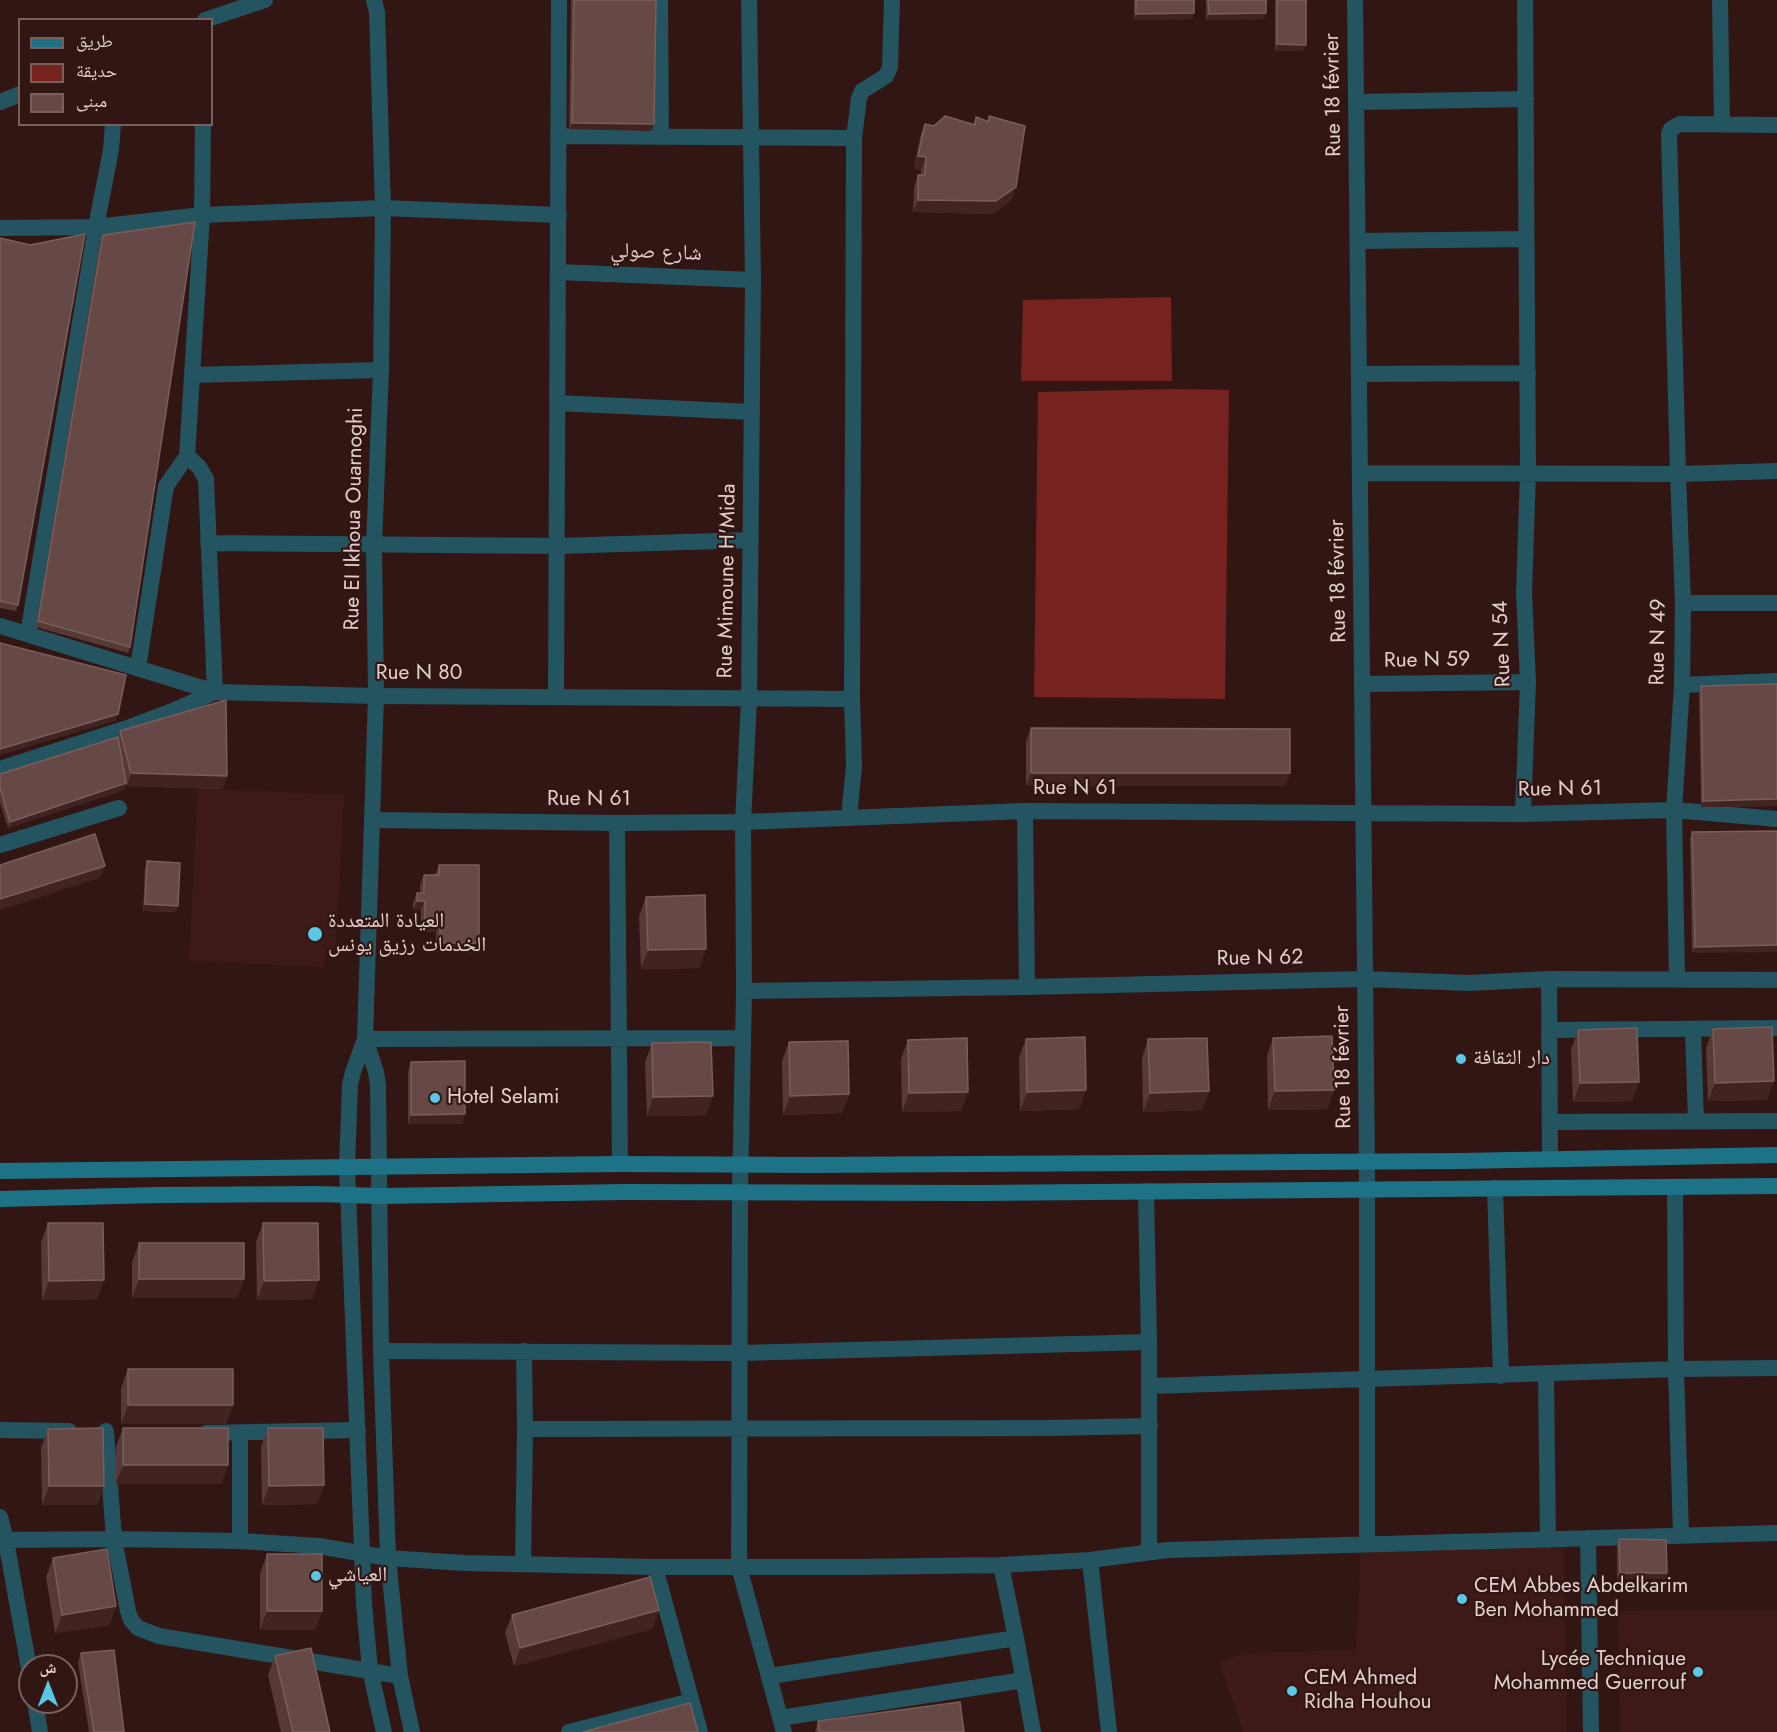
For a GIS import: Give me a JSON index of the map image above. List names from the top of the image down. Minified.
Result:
{"streets":{"street":["Rue 18 février","شارع صولي","Rue EI Ikhoua Ouarnoghi","Rue Mimoune H'Mida","Rue N 49","Rue N 54","Rue N 59","Rue N 80","Rue N 61","Rue N 62"]},"crossings":[["Rue 18 février","Rue N 59"],["Rue 18 février","Rue N 61"],["Rue 18 février","Rue N 62"],["شارع صولي","Rue Mimoune H'Mida"],["Rue EI Ikhoua Ouarnoghi","Rue N 80"],["Rue EI Ikhoua Ouarnoghi","Rue N 61"],["Rue Mimoune H'Mida","Rue N 80"],["Rue Mimoune H'Mida","Rue N 61"],["Rue Mimoune H'Mida","Rue N 62"],["Rue N 49","Rue N 61"],["Rue N 49","Rue N 62"],["Rue N 54","Rue N 59"],["Rue N 54","Rue N 61"]],"places":["العيادة المتعددة الخدمات رزيق يونس","دار الثقافة","Hotel Selami","العياشي","CEM Abbes Abdelkarim Ben Mohammed","Lycée Technique Mohammed Guerrouf","CEM Ahmed Ridha Houhou"],"legend":["طريق","حديقة","مبنى"],"north":"top"}
